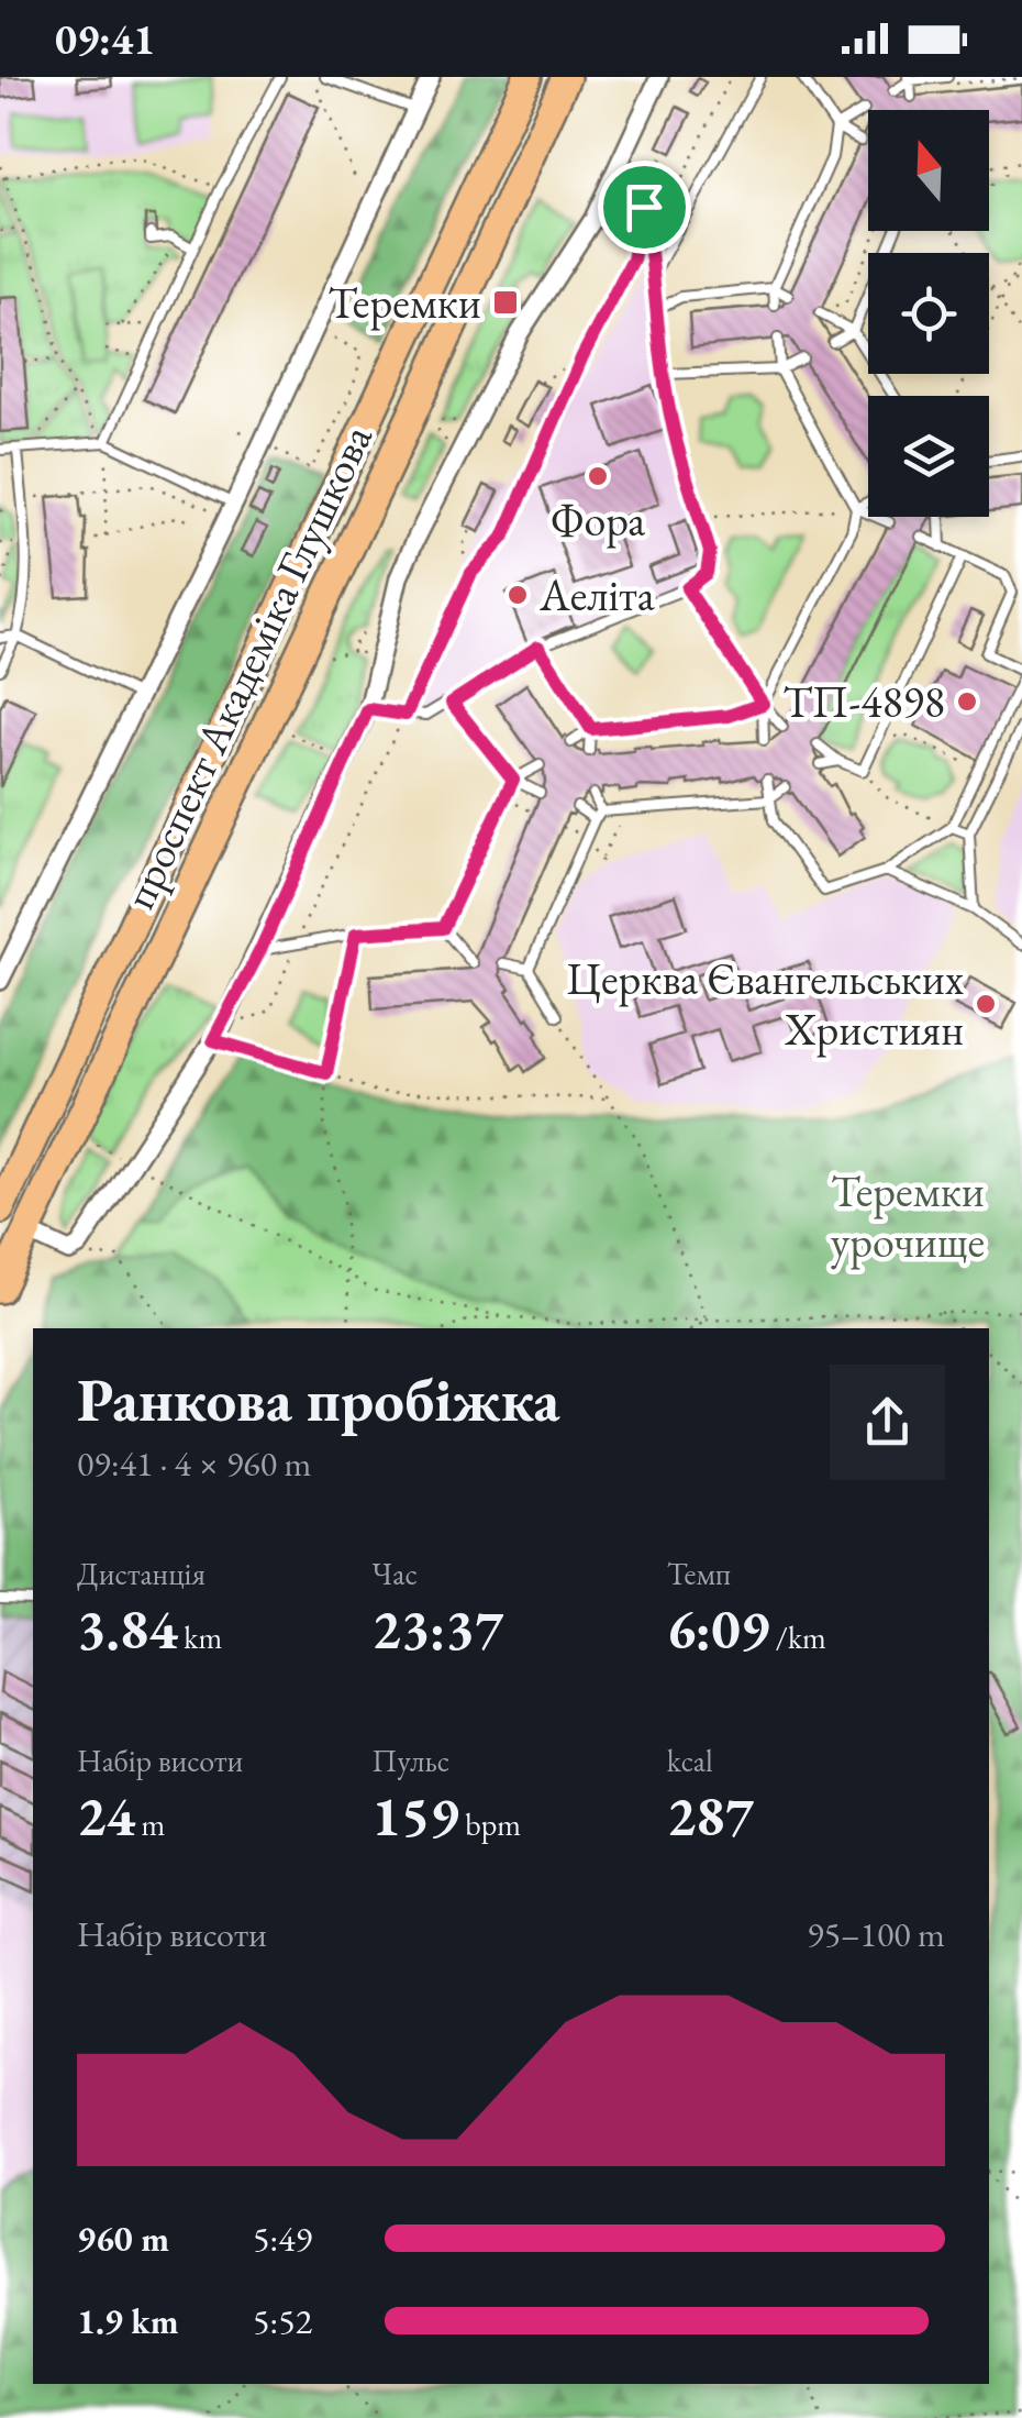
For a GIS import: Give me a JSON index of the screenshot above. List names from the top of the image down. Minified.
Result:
{"streets":{"highway":["проспект Академіка Глушкова"]},"parks":["Теремки урочище"],"places":{"transit":["Теремки"],"other":["Фора","Аеліта","ТП-4898","Церква Євангельських Християн"]},"north":"top","page":{"status":"09:41","heading":["Ранкова пробіжка","09:41 · 4 × 960 m"],"stats":[["Дистанція","3.84 km"],["Час","23:37"],["Темп","6:09 /km"],["Набір висоти","24 m"],["Пульс","159 bpm"],["kcal","287"]],"chart":["Набір висоти","95–100 m"],"list":[{"name":"960 m","note":"5:49"},{"name":"1.9 km","note":"5:52"}]}}
